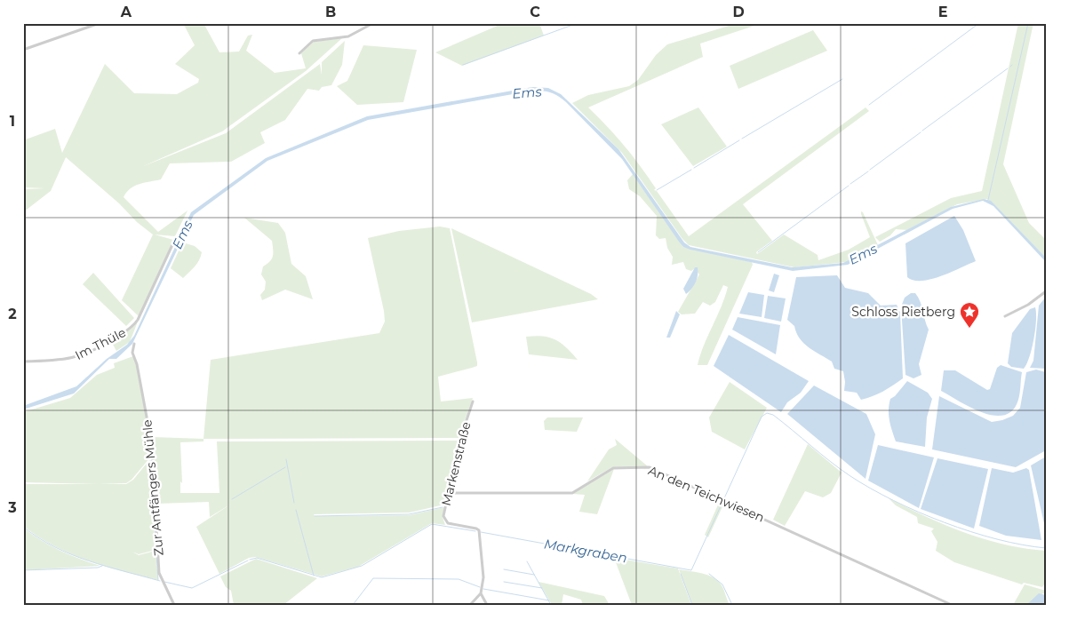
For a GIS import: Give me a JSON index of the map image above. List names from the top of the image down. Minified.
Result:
{"streets":{"street":["Im Thüle","Markenstraße","Zur Antfängers Mühle","An den Teichwiesen"]},"crossings":[["Markenstraße","An den Teichwiesen"]],"water":["Ems","Markgraben"],"places":{"place":["Schloss Rietberg"]},"grid":{"columns":["A","B","C","D","E"],"rows":["1","2","3"]}}
